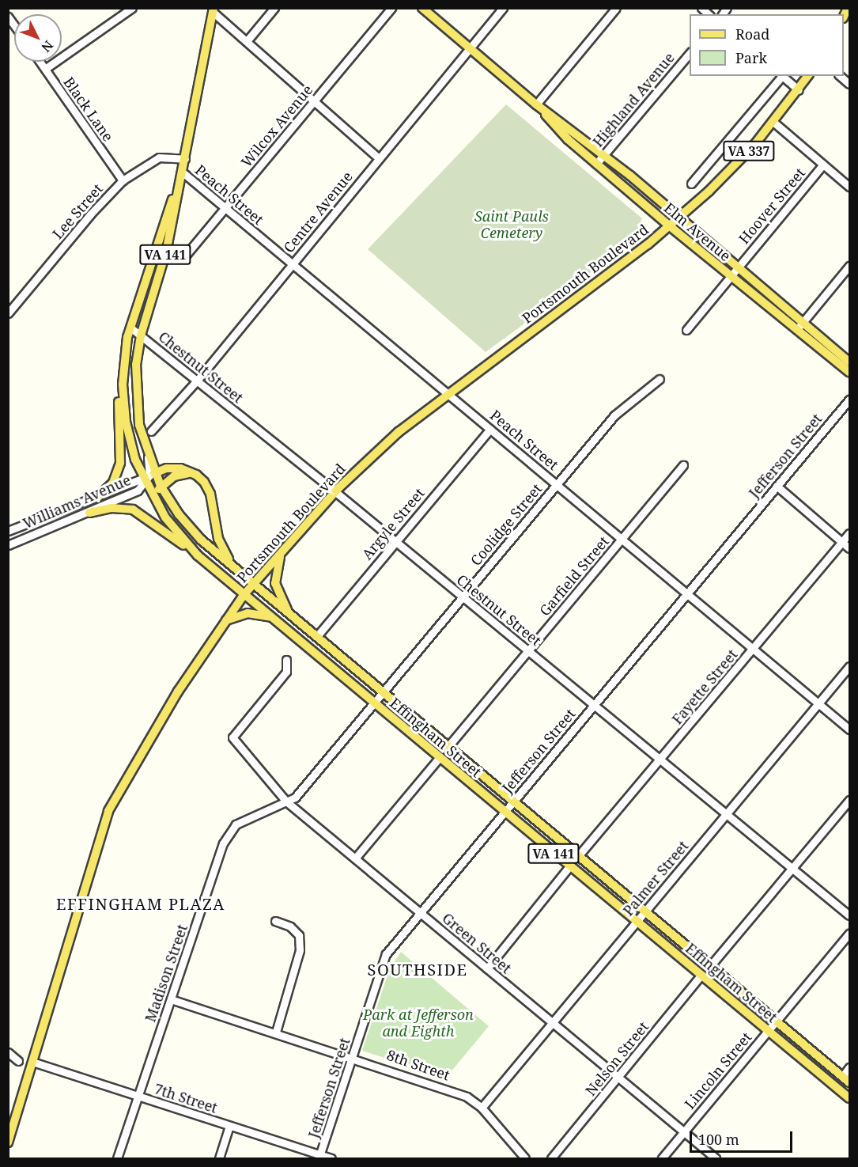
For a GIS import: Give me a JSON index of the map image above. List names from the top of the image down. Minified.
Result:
{"streets":{"main road":["VA 337","Elm Avenue","VA 141","Portsmouth Boulevard","Effingham Street"],"street":["Highland Avenue","Black Lane","Wilcox Avenue","Peach Street","Hoover Street","Lee Street","Centre Avenue","Chestnut Street","Jefferson Street","Williams Avenue","Argyle Street","Coolidge Street","Garfield Street","Fayette Street","Palmer Street","Green Street","Madison Street","Nelson Street","8th Street","Lincoln Street","7th Street"]},"crossings":[["Highland Avenue","Elm Avenue"],["Black Lane","Lee Street"],["Wilcox Avenue","Peach Street"],["Peach Street","Centre Avenue"],["Peach Street","VA 141"],["Peach Street","Portsmouth Boulevard"],["Peach Street","Jefferson Street"],["Peach Street","Argyle Street"],["Peach Street","Coolidge Street"],["Peach Street","Garfield Street"],["Peach Street","Fayette Street"],["Peach Street","Palmer Street"],["Hoover Street","Elm Avenue"],["Lee Street","VA 141"],["Centre Avenue","Elm Avenue"],["Centre Avenue","Chestnut Street"],["Elm Avenue","Portsmouth Boulevard"],["VA 141","Chestnut Street"],["VA 141","Effingham Street"],["Portsmouth Boulevard","Chestnut Street"],["Portsmouth Boulevard","Effingham Street"],["Portsmouth Boulevard","7th Street"],["Chestnut Street","Jefferson Street"],["Chestnut Street","Argyle Street"],["Chestnut Street","Coolidge Street"],["Chestnut Street","Garfield Street"],["Chestnut Street","Fayette Street"],["Chestnut Street","Effingham Street"],["Chestnut Street","Palmer Street"],["Jefferson Street","Effingham Street"],["Jefferson Street","Green Street"],["Jefferson Street","8th Street"],["Jefferson Street","7th Street"],["Williams Avenue","Effingham Street"],["Argyle Street","Effingham Street"],["Coolidge Street","Effingham Street"],["Coolidge Street","Green Street"],["Coolidge Street","Madison Street"],["Garfield Street","Effingham Street"],["Fayette Street","Effingham Street"],["Effingham Street","Palmer Street"],["Effingham Street","Nelson Street"],["Effingham Street","Lincoln Street"],["Palmer Street","Green Street"],["Palmer Street","8th Street"],["Green Street","Madison Street"],["Green Street","Nelson Street"],["Green Street","Lincoln Street"],["Madison Street","8th Street"],["Madison Street","7th Street"]],"districts":["EFFINGHAM PLAZA","SOUTHSIDE"],"parks":["Saint Pauls Cemetery","Park at Jefferson and Eighth"],"legend":["Road","Park"],"scale_bar":"100 m","north":"bottom right"}
